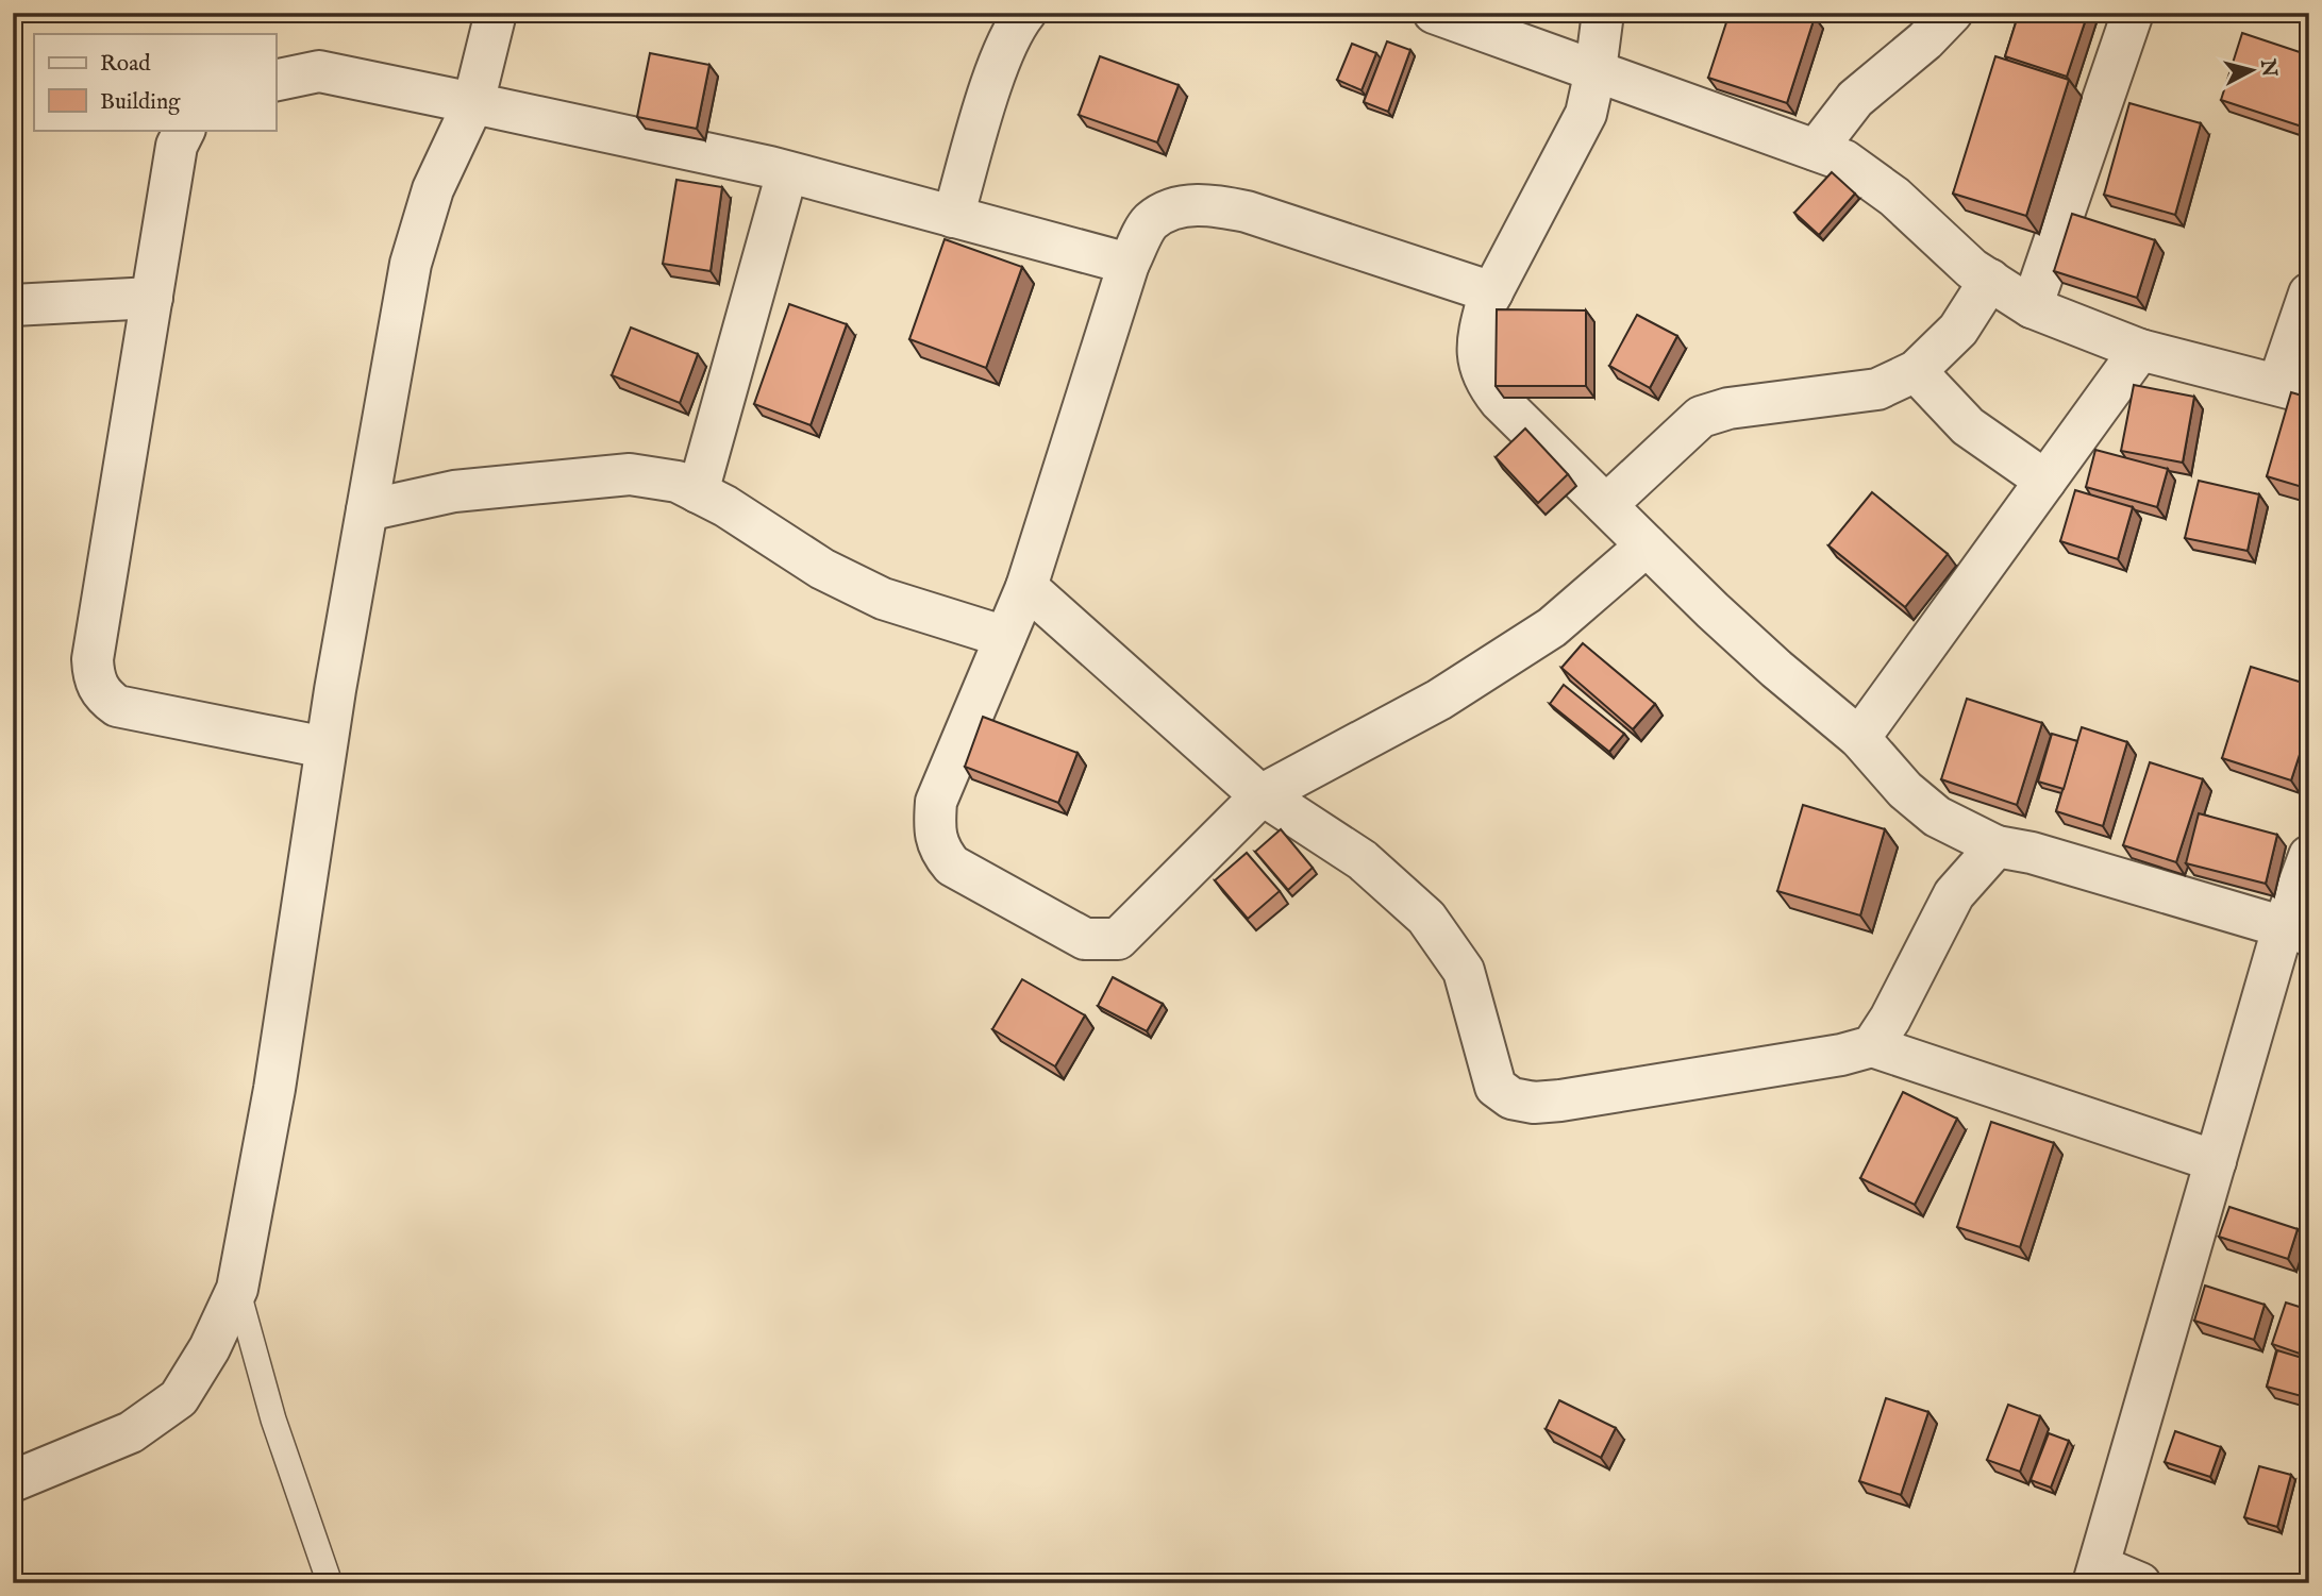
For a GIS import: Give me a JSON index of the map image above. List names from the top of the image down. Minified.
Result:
{"legend":["Road","Building"],"north":"right"}
